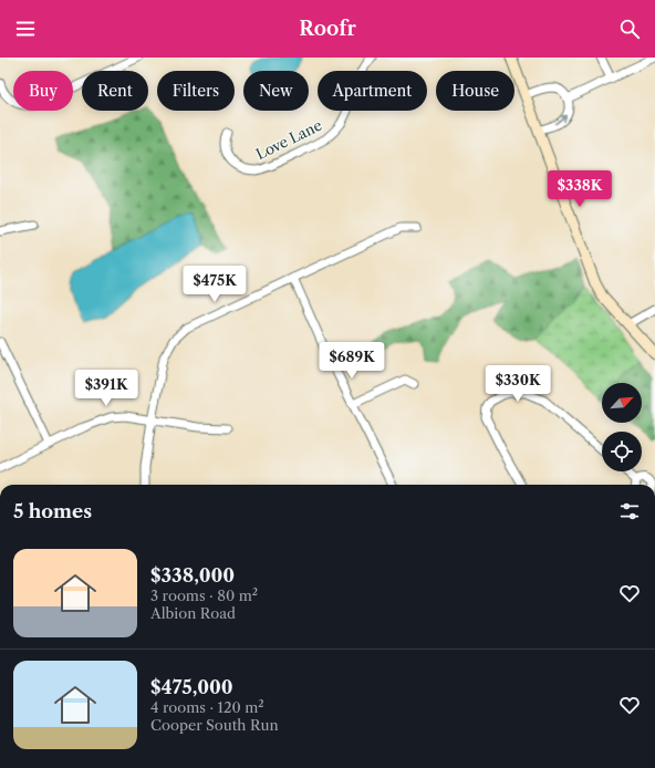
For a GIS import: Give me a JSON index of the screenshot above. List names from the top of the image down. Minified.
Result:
{"streets":{"street":["Love Lane"]},"north":"top right","page":{"header":"Roofr","chip":["Buy","Rent","Filters","New","Apartment","House"],"price":["$338K","$475K","$689K","$330K","$391K"],"heading":"5 homes","list":[{"name":"$338,000","note":"3 rooms · 80 m² · Albion Road"},{"name":"$475,000","note":"4 rooms · 120 m² · Cooper South Run"}]}}
